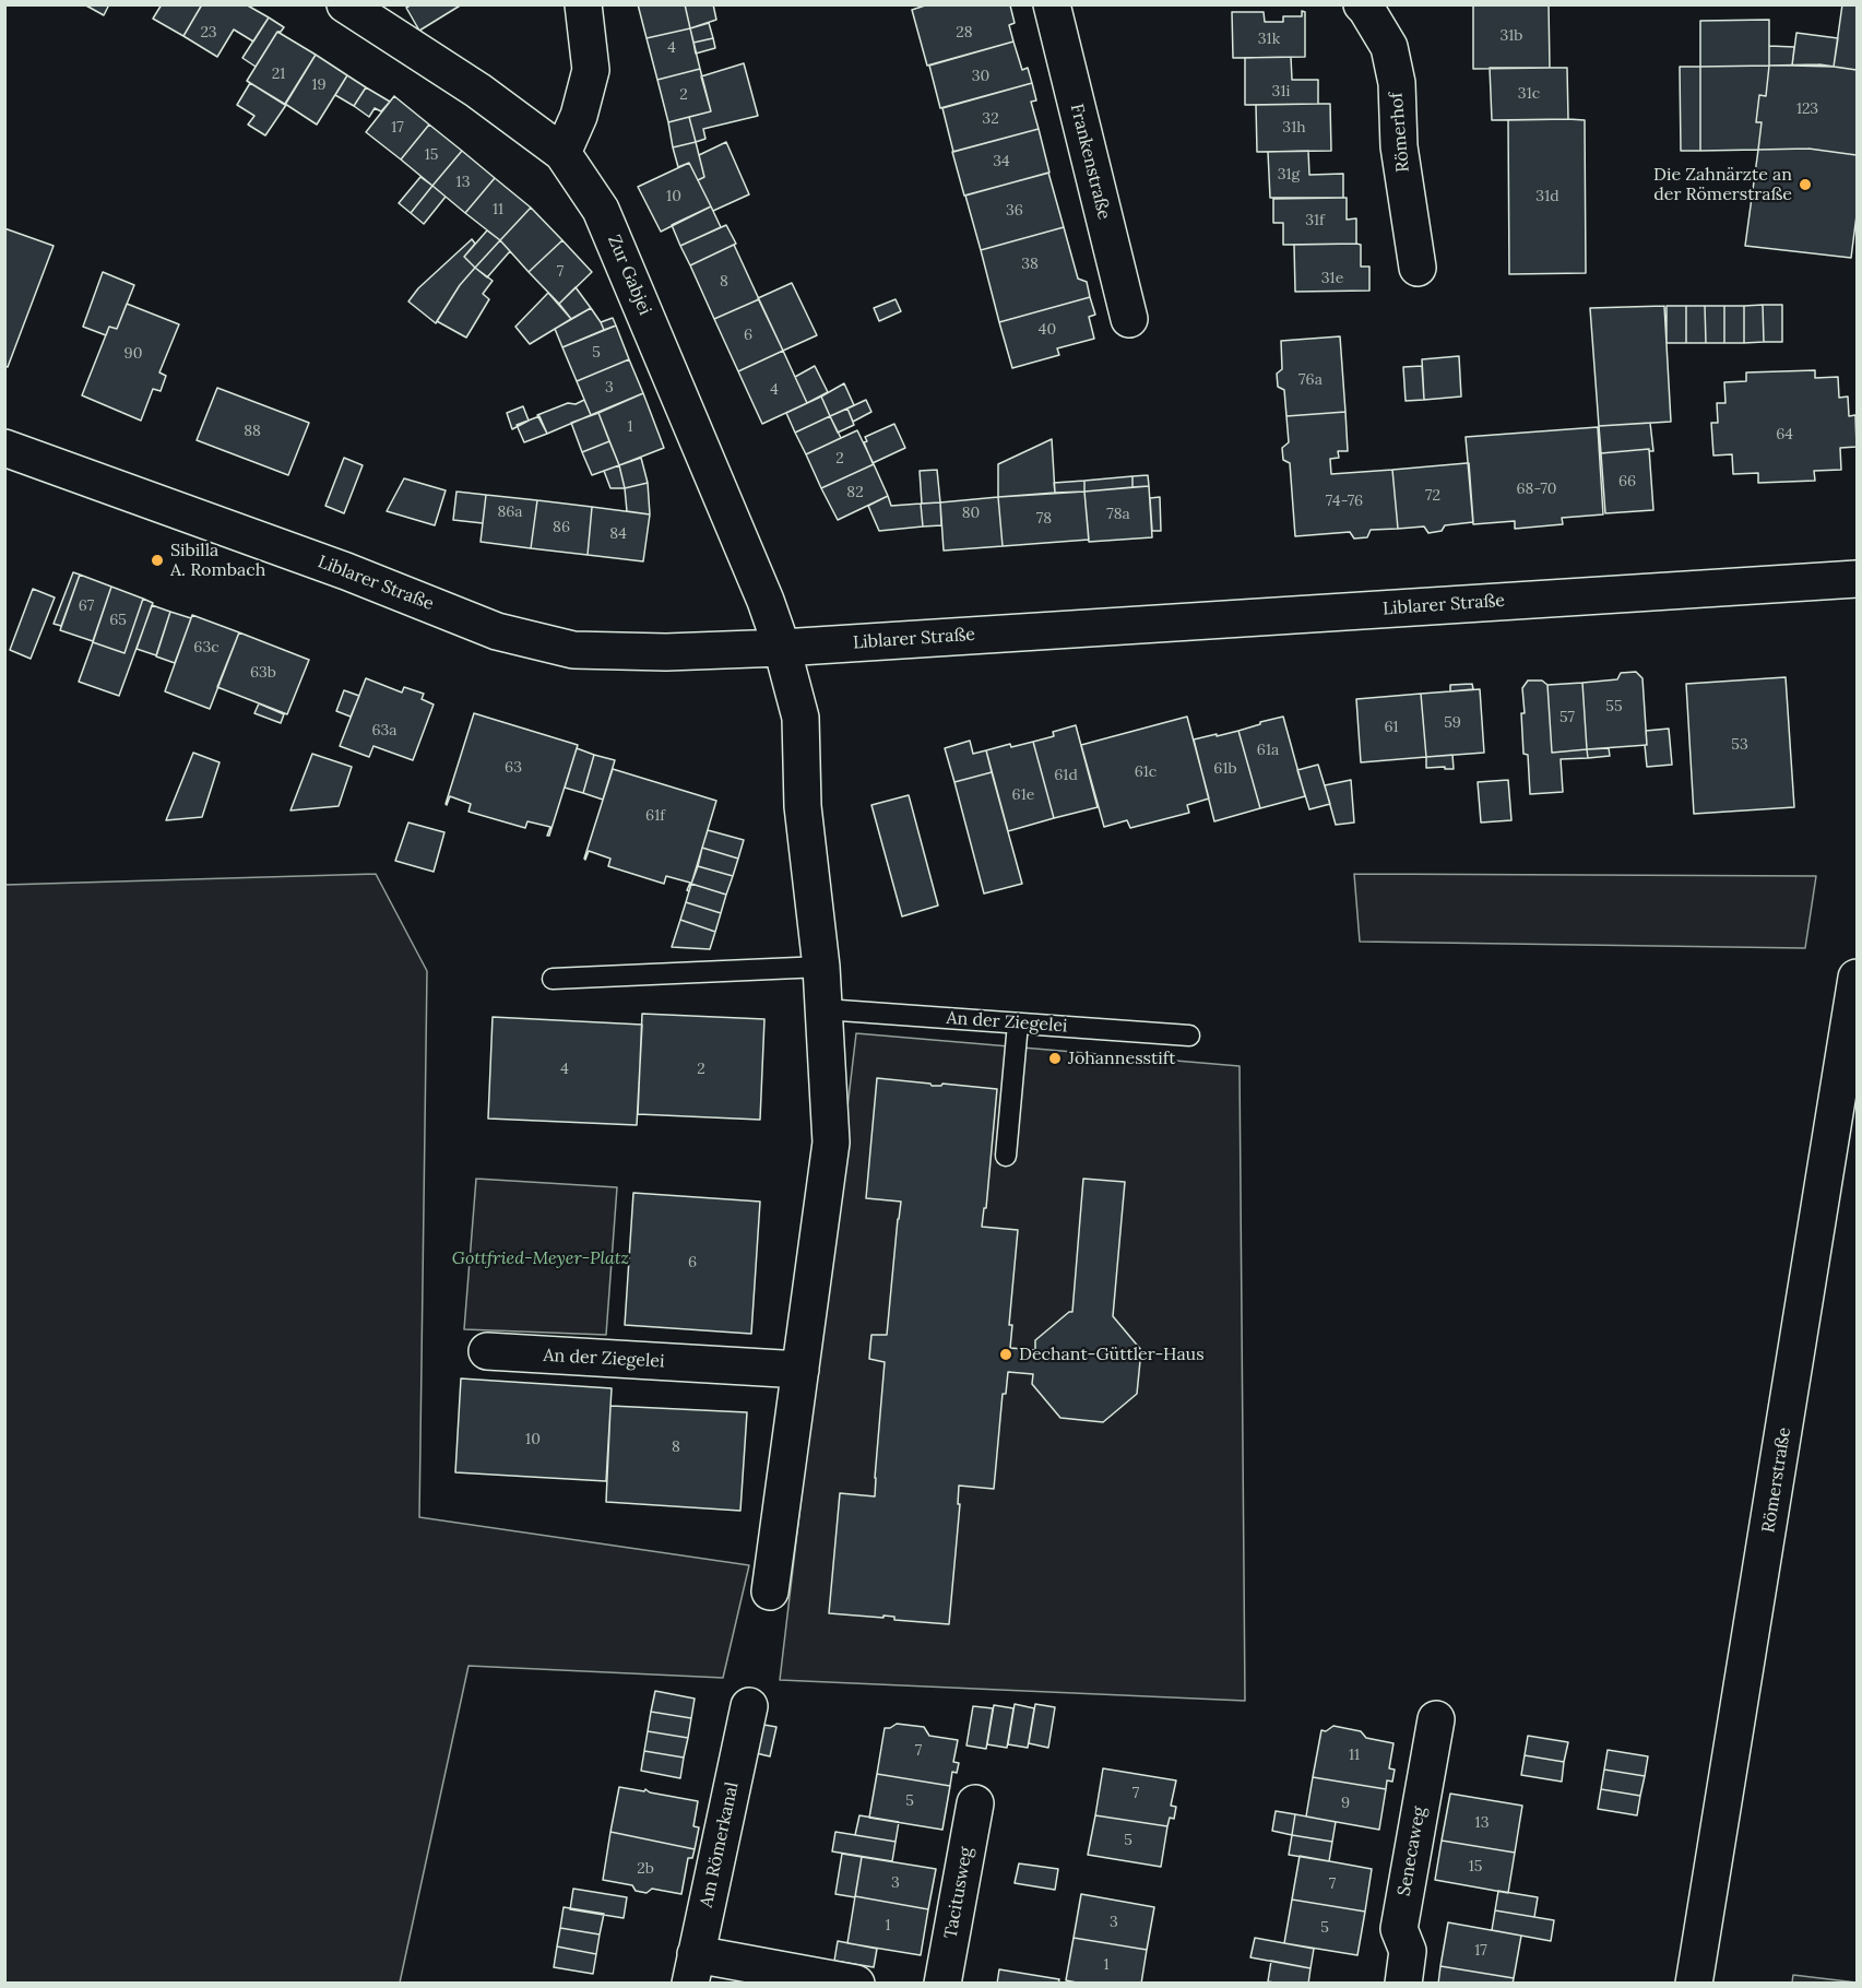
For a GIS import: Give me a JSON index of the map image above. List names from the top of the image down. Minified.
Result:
{"streets":{"street":["Römerhof","Frankenstraße","Zur Gabjei","Liblarer Straße","An der Ziegelei","Römerstraße","Am Römerkanal","Senecaweg","Tacitusweg"]},"crossings":[["Zur Gabjei","Liblarer Straße"]],"parks":["Gottfried-Meyer-Platz"],"places":["Die Zahnärzte an der Römerstraße","Sibilla A. Rombach","Johannesstift","Dechant-Güttler-Haus"],"house_numbers":["23","28","31b","31k","4","21","30","19","31i","31c","2","123","32","17","31h","15","34","31g","13","10","31d","11","36","31f","38","7","31e","8","40","6","5","90","76a","3","4","1","88","64","2","66","68-70","82","72","74-76","86a","80","78a","78","86","84","67","65","63c","63b","55","57","59","61","63a","53","61a","63","61b","61c","61d","61e","61f","4","2","6","10","8","7","11","7","5","9","13","5","15","2b","3","7","3","1","5","17","1"]}
